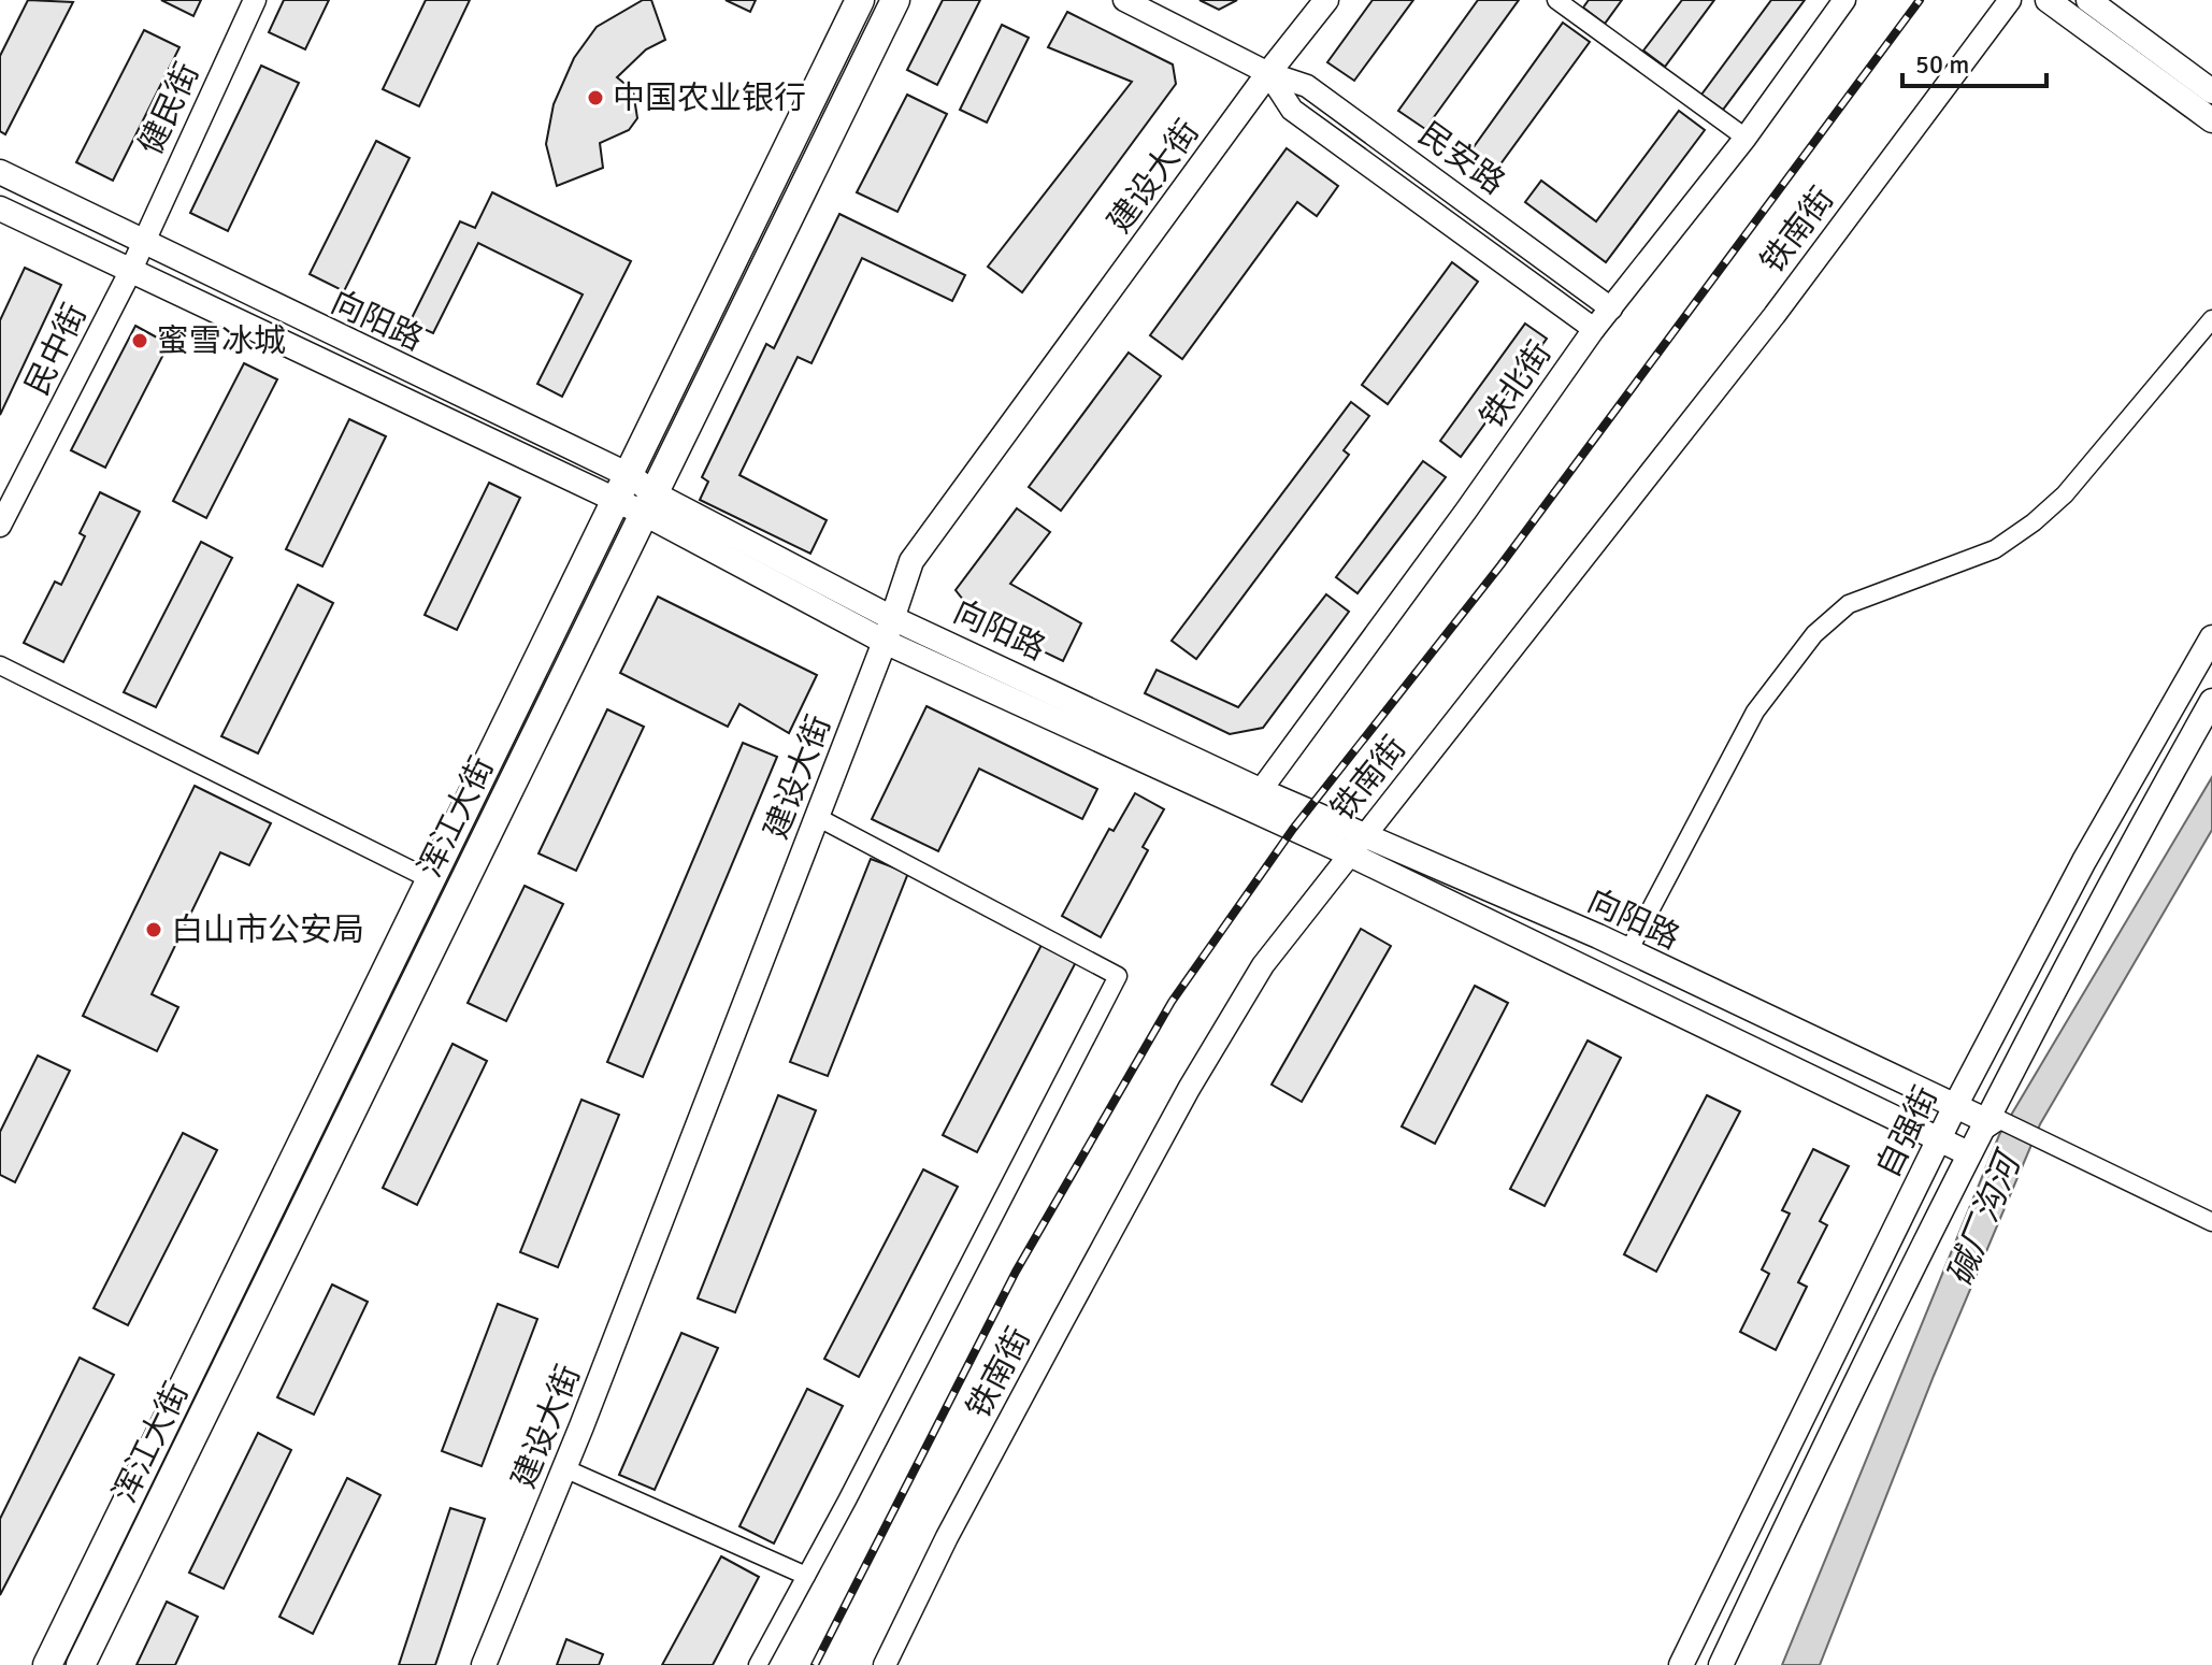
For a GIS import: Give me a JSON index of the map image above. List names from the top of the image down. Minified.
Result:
{"streets":{"main road":["建设大街","向阳路","浑江大街","自强街"],"street":["健民街","民安路","铁南街","民中街","铁北街"]},"crossings":[["健民街","向阳路"],["健民街","民中街"],["民安路","建设大街"],["民安路","铁北街"],["建设大街","向阳路"],["铁南街","向阳路"],["向阳路","民中街"],["向阳路","铁北街"],["向阳路","浑江大街"],["向阳路","自强街"]],"water":["碱厂沟河"],"places":["中国农业银行","蜜雪冰城","白山市公安局"],"scale_bar":"50 m"}
